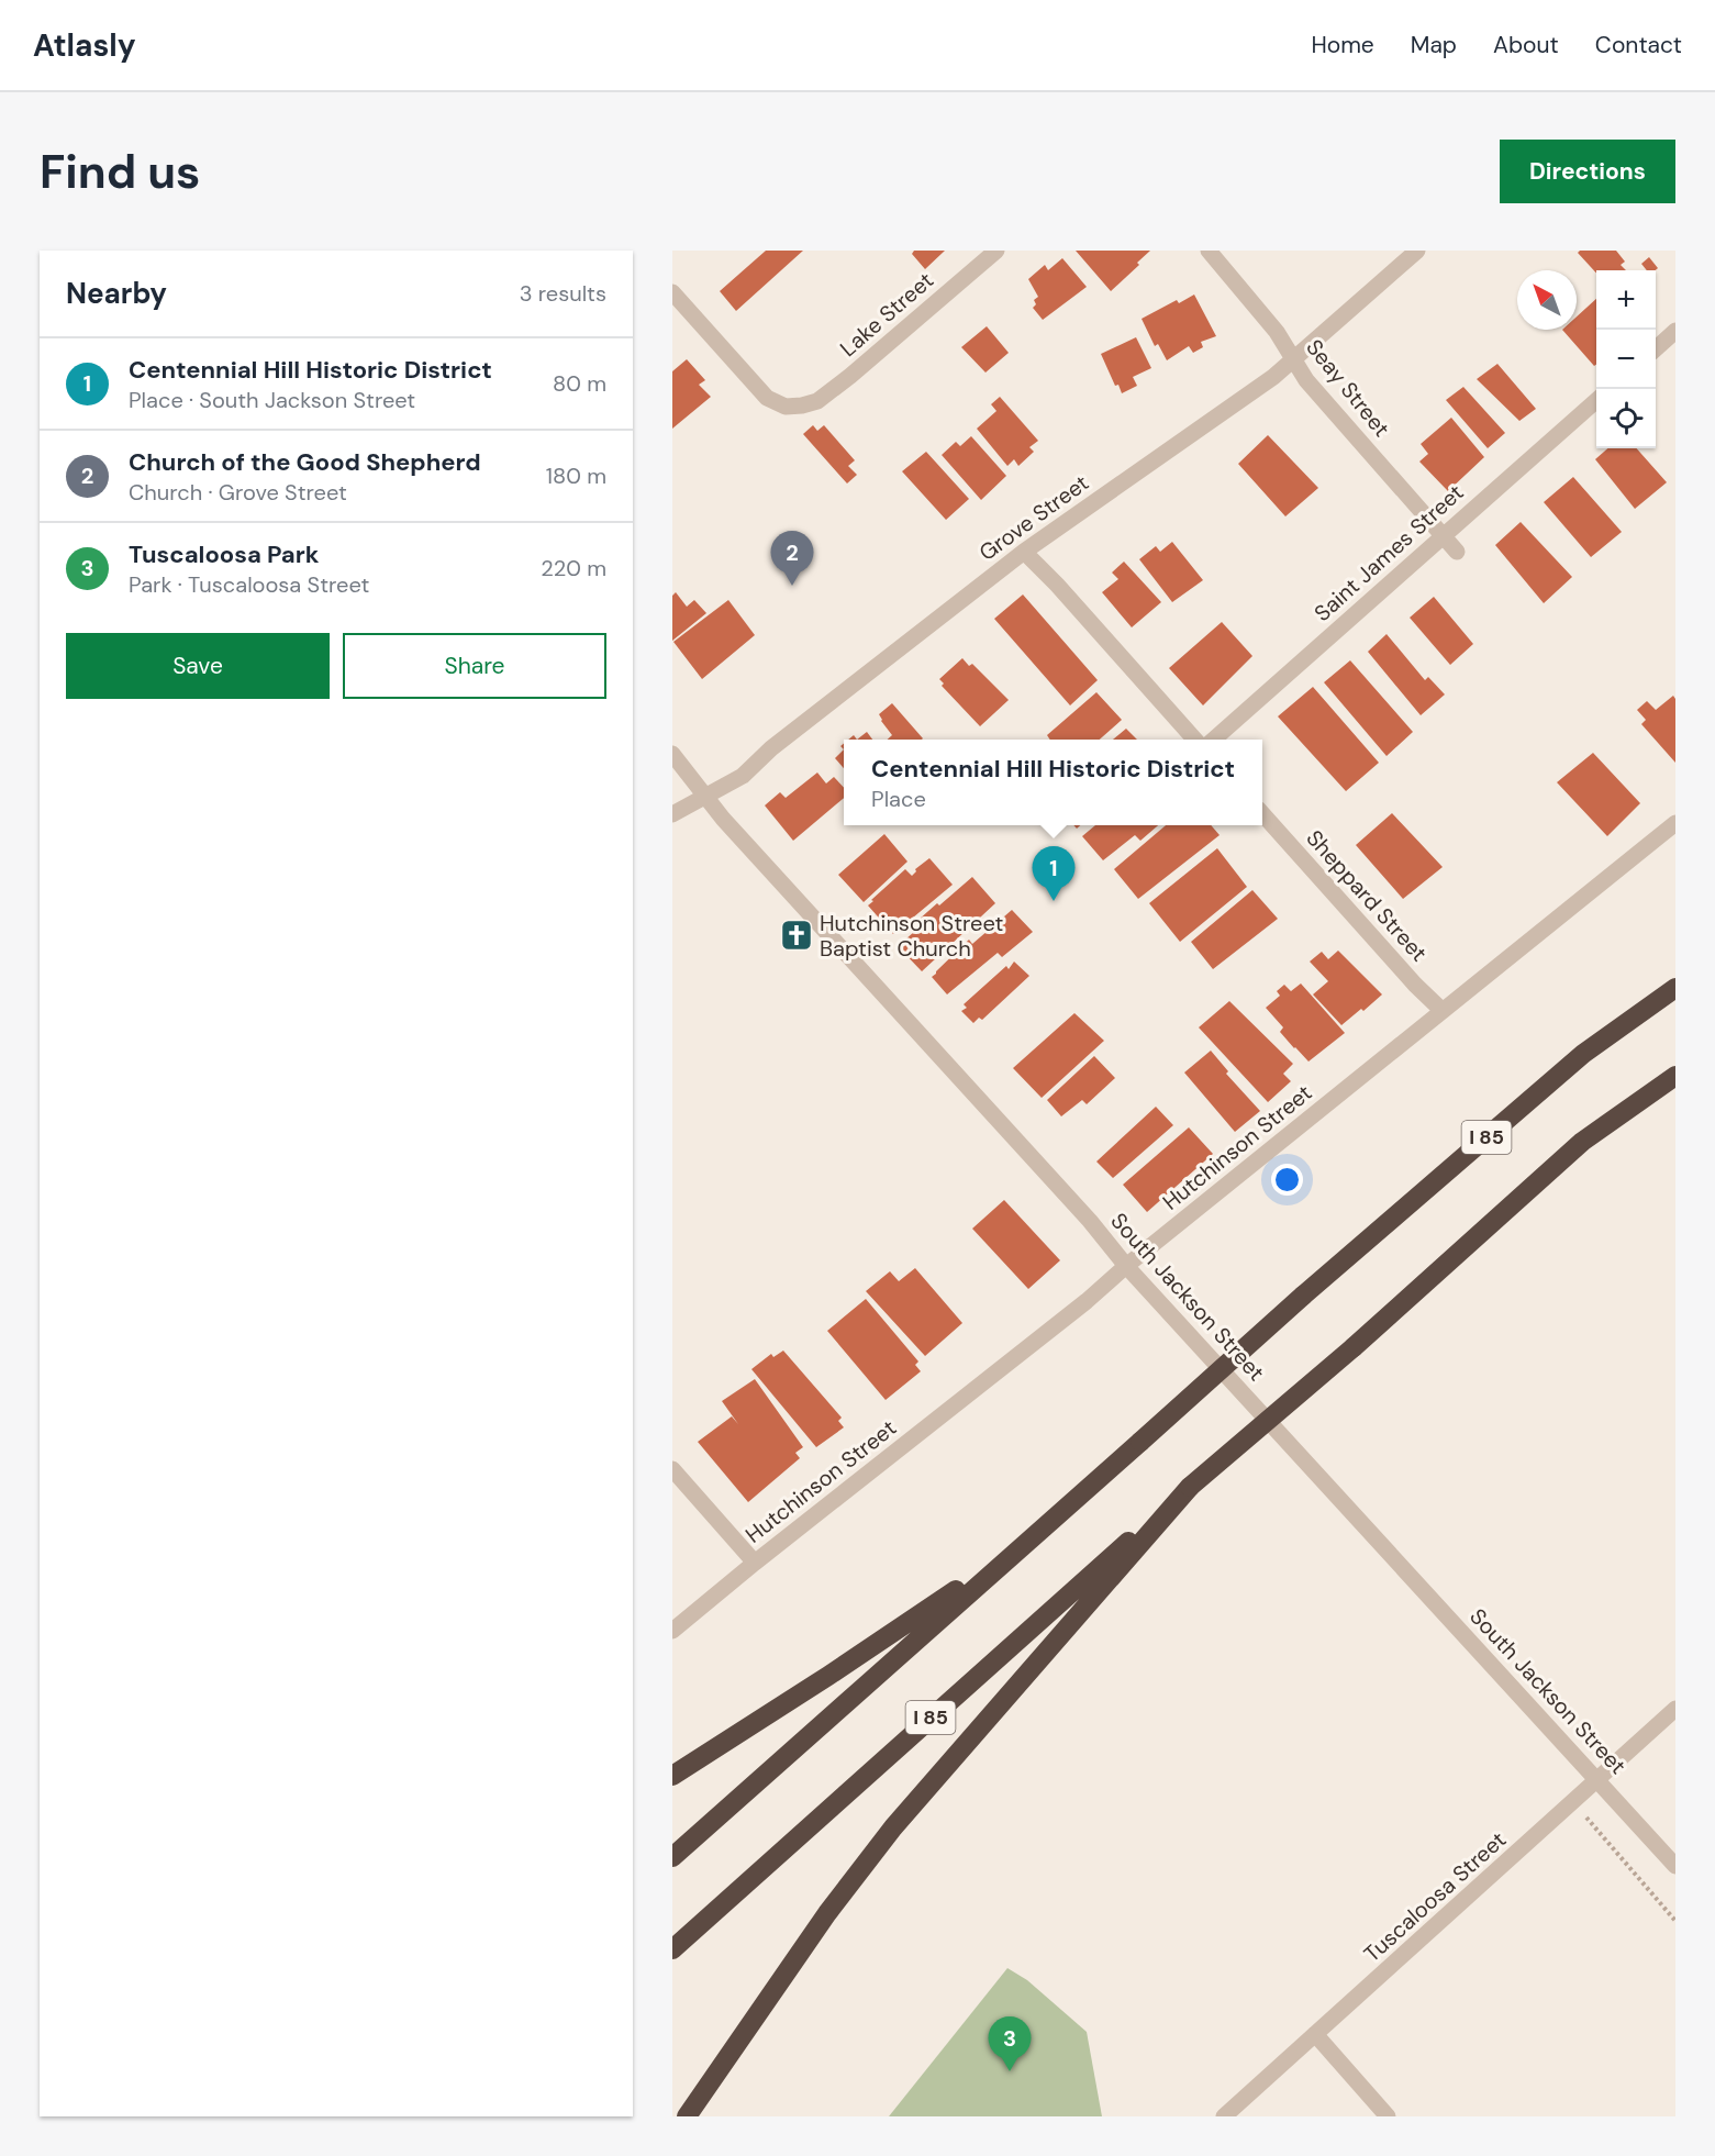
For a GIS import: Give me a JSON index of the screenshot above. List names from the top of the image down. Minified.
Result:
{"streets":{"highway":["I 85"],"street":["Lake Street","Seay Street","Grove Street","Saint James Street","Sheppard Street","Hutchinson Street","South Jackson Street","Tuscaloosa Street"]},"crossings":[["Seay Street","Grove Street"],["Seay Street","Saint James Street"],["Grove Street","South Jackson Street"],["Sheppard Street","Hutchinson Street"],["Hutchinson Street","South Jackson Street"],["South Jackson Street","Tuscaloosa Street"]],"places":{"church":["Hutchinson Street Baptist Church"]},"north":"top left","page":{"header":"Atlasly","nav":["Home","Map","About","Contact"],"buttons":["Directions",["Save","Share"]],"title":"Find us","heading":["Nearby","3 results"],"map_buttons":["+","−"],"list":[{"mark":"1","name":"Centennial Hill Historic District","note":"Place · South Jackson Street","value":"80 m"},{"mark":"2","name":"Church of the Good Shepherd","note":"Church · Grove Street","value":"180 m"},{"mark":"3","name":"Tuscaloosa Park","note":"Park · Tuscaloosa Street","value":"220 m"}],"pins":["2","1","3"],"popup":["Centennial Hill Historic District","Place"]}}
